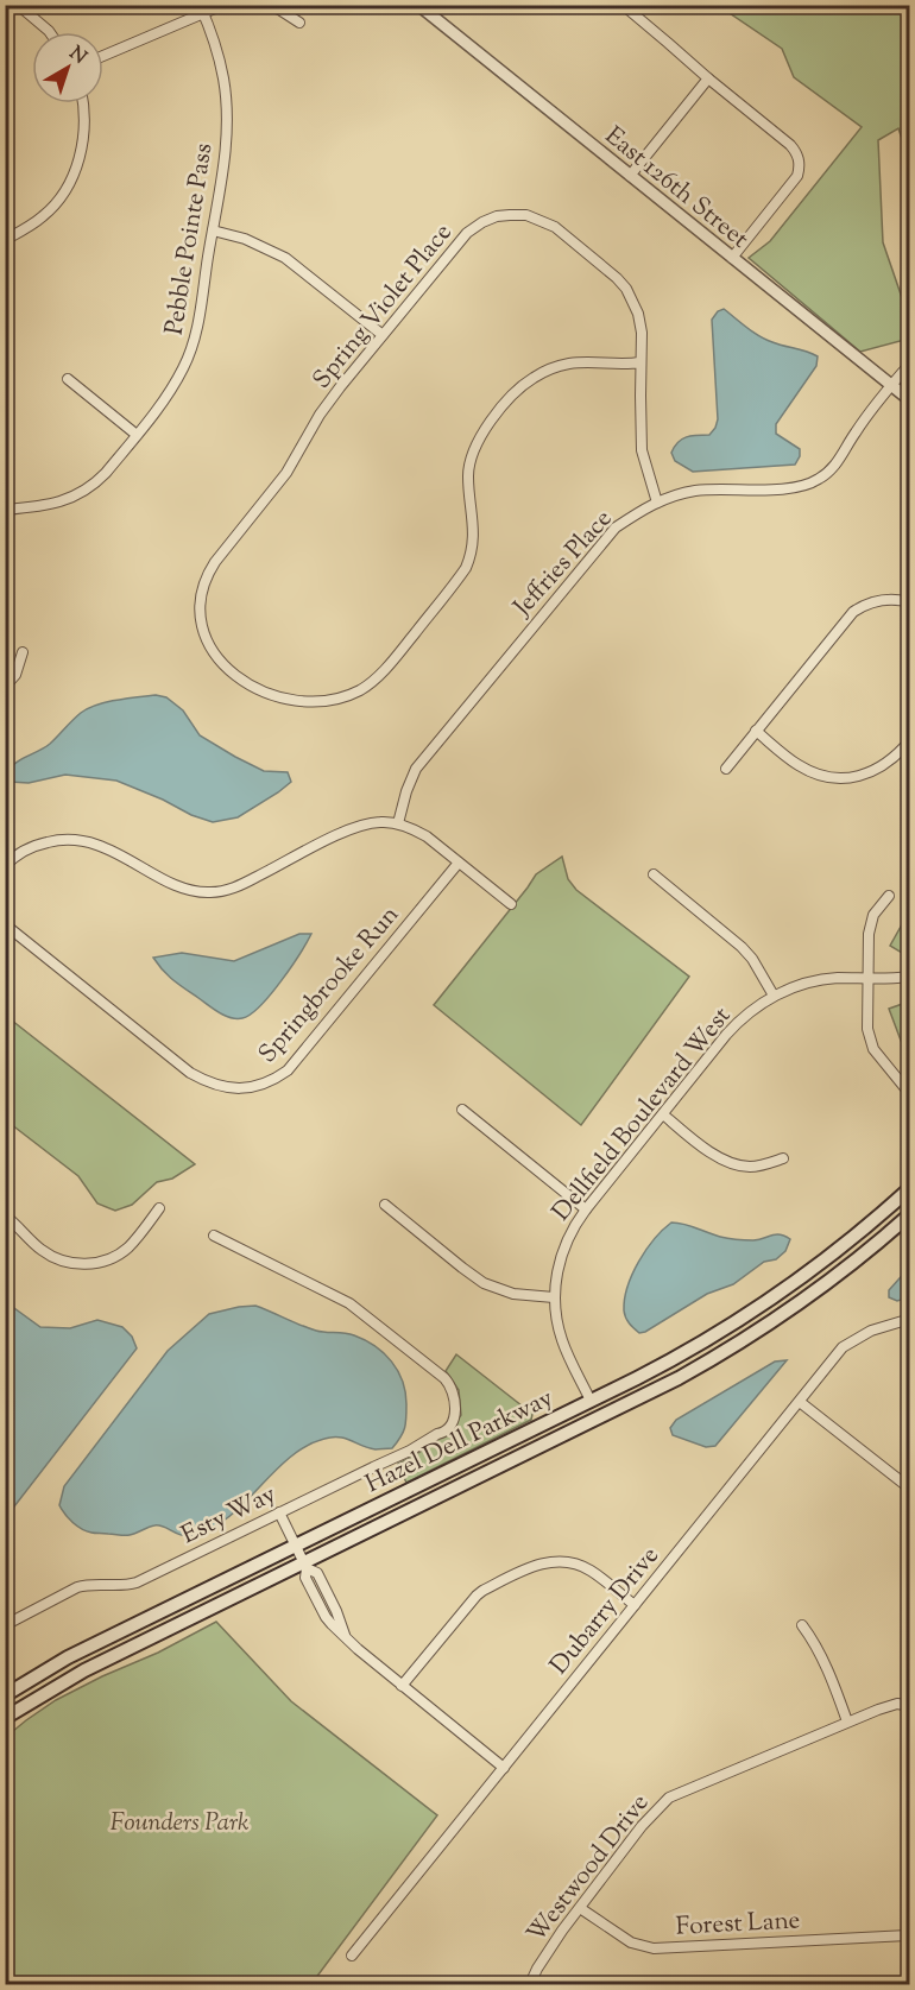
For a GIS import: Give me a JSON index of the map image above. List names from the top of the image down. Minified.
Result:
{"streets":{"main road":["Hazel Dell Parkway"],"street":["East 126th Street","Pebble Pointe Pass","Spring Violet Place","Jeffries Place","Springbrooke Run","Dellfield Boulevard West","Esty Way","Dubarry Drive","Westwood Drive","Forest Lane"]},"crossings":[["East 126th Street","Jeffries Place"],["Spring Violet Place","Jeffries Place"],["Dellfield Boulevard West","Hazel Dell Parkway"],["Westwood Drive","Forest Lane"]],"parks":["Founders Park"],"north":"top right"}
